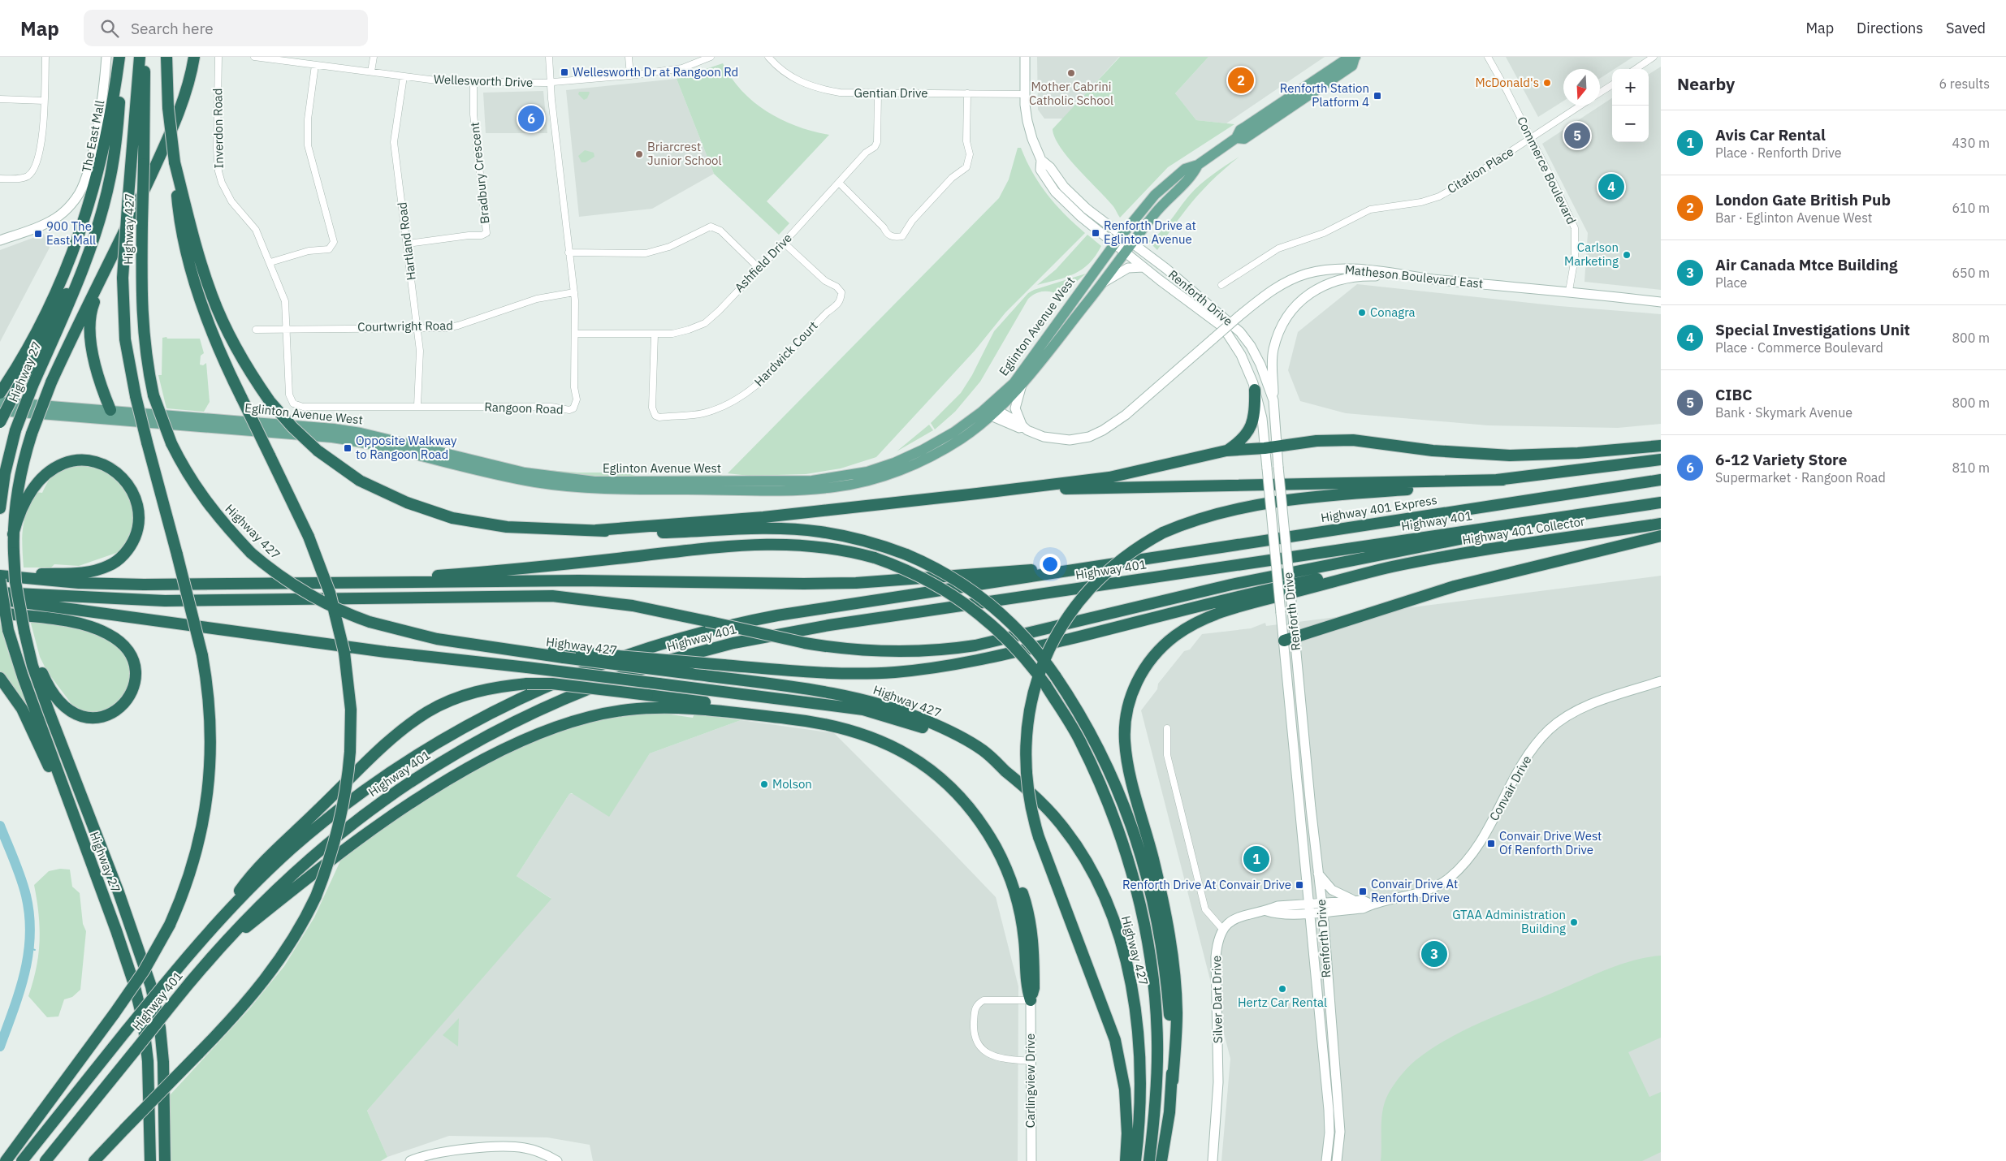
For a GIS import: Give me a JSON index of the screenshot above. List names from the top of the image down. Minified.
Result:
{"streets":{"highway":["Highway 427","Highway 27","Highway 401 Express","Highway 401","Highway 401 Collector"],"main road":["The East Mall","Matheson Boulevard East","Renforth Drive","Eglinton Avenue West","Convair Drive","Silver Dart Drive","Carlingview Drive"],"street":["Wellesworth Drive","Gentian Drive","Inverdon Road","Citation Place","Commerce Boulevard","Bradbury Crescent","Hartland Road","Ashfield Drive","Courtwright Road","Hardwick Court","Rangoon Road"]},"crossings":[["Wellesworth Drive","Bradbury Crescent"],["Wellesworth Drive","Hartland Road"],["Wellesworth Drive","Rangoon Road"],["Gentian Drive","Ashfield Drive"],["Gentian Drive","Renforth Drive"],["Inverdon Road","Courtwright Road"],["Inverdon Road","Rangoon Road"],["Citation Place","Commerce Boulevard"],["Commerce Boulevard","Matheson Boulevard East"],["Bradbury Crescent","Hartland Road"],["Highway 427","Highway 27"],["Hartland Road","Courtwright Road"],["Hartland Road","Rangoon Road"],["Ashfield Drive","Hardwick Court"],["Ashfield Drive","Rangoon Road"],["Matheson Boulevard East","Eglinton Avenue West"],["Renforth Drive","Eglinton Avenue West"],["Renforth Drive","Convair Drive"],["Courtwright Road","Rangoon Road"],["Highway 401 Express","Highway 401"],["Convair Drive","Silver Dart Drive"]],"places":{"transit":["Wellesworth Dr at Rangoon Rd","Renforth Station Platform 4","Renforth Drive at Eglinton Avenue","900 The East Mall","Opposite Walkway to Rangoon Road","Convair Drive West Of Renforth Drive","Renforth Drive At Convair Drive","Convair Drive At Renforth Drive"],"other":["Mother Cabrini Catholic School","McDonald's","Briarcrest Junior School","Carlson Marketing","Conagra","Molson","GTAA Administration Building","Hertz Car Rental"]},"north":"bottom","page":{"header":"Map","search":"Search here","nav":["Map","Directions","Saved"],"heading":["Nearby","6 results"],"pins":["2","6","5","4","1","3"],"map_buttons":["+","−"],"list":[{"mark":"1","name":"Avis Car Rental","note":"Place · Renforth Drive","value":"430 m"},{"mark":"2","name":"London Gate British Pub","note":"Bar · Eglinton Avenue West","value":"610 m"},{"mark":"3","name":"Air Canada Mtce Building","note":"Place","value":"650 m"},{"mark":"4","name":"Special Investigations Unit","note":"Place · Commerce Boulevard","value":"800 m"},{"mark":"5","name":"CIBC","note":"Bank · Skymark Avenue","value":"800 m"},{"mark":"6","name":"6-12 Variety Store","note":"Supermarket · Rangoon Road","value":"810 m"}]}}
